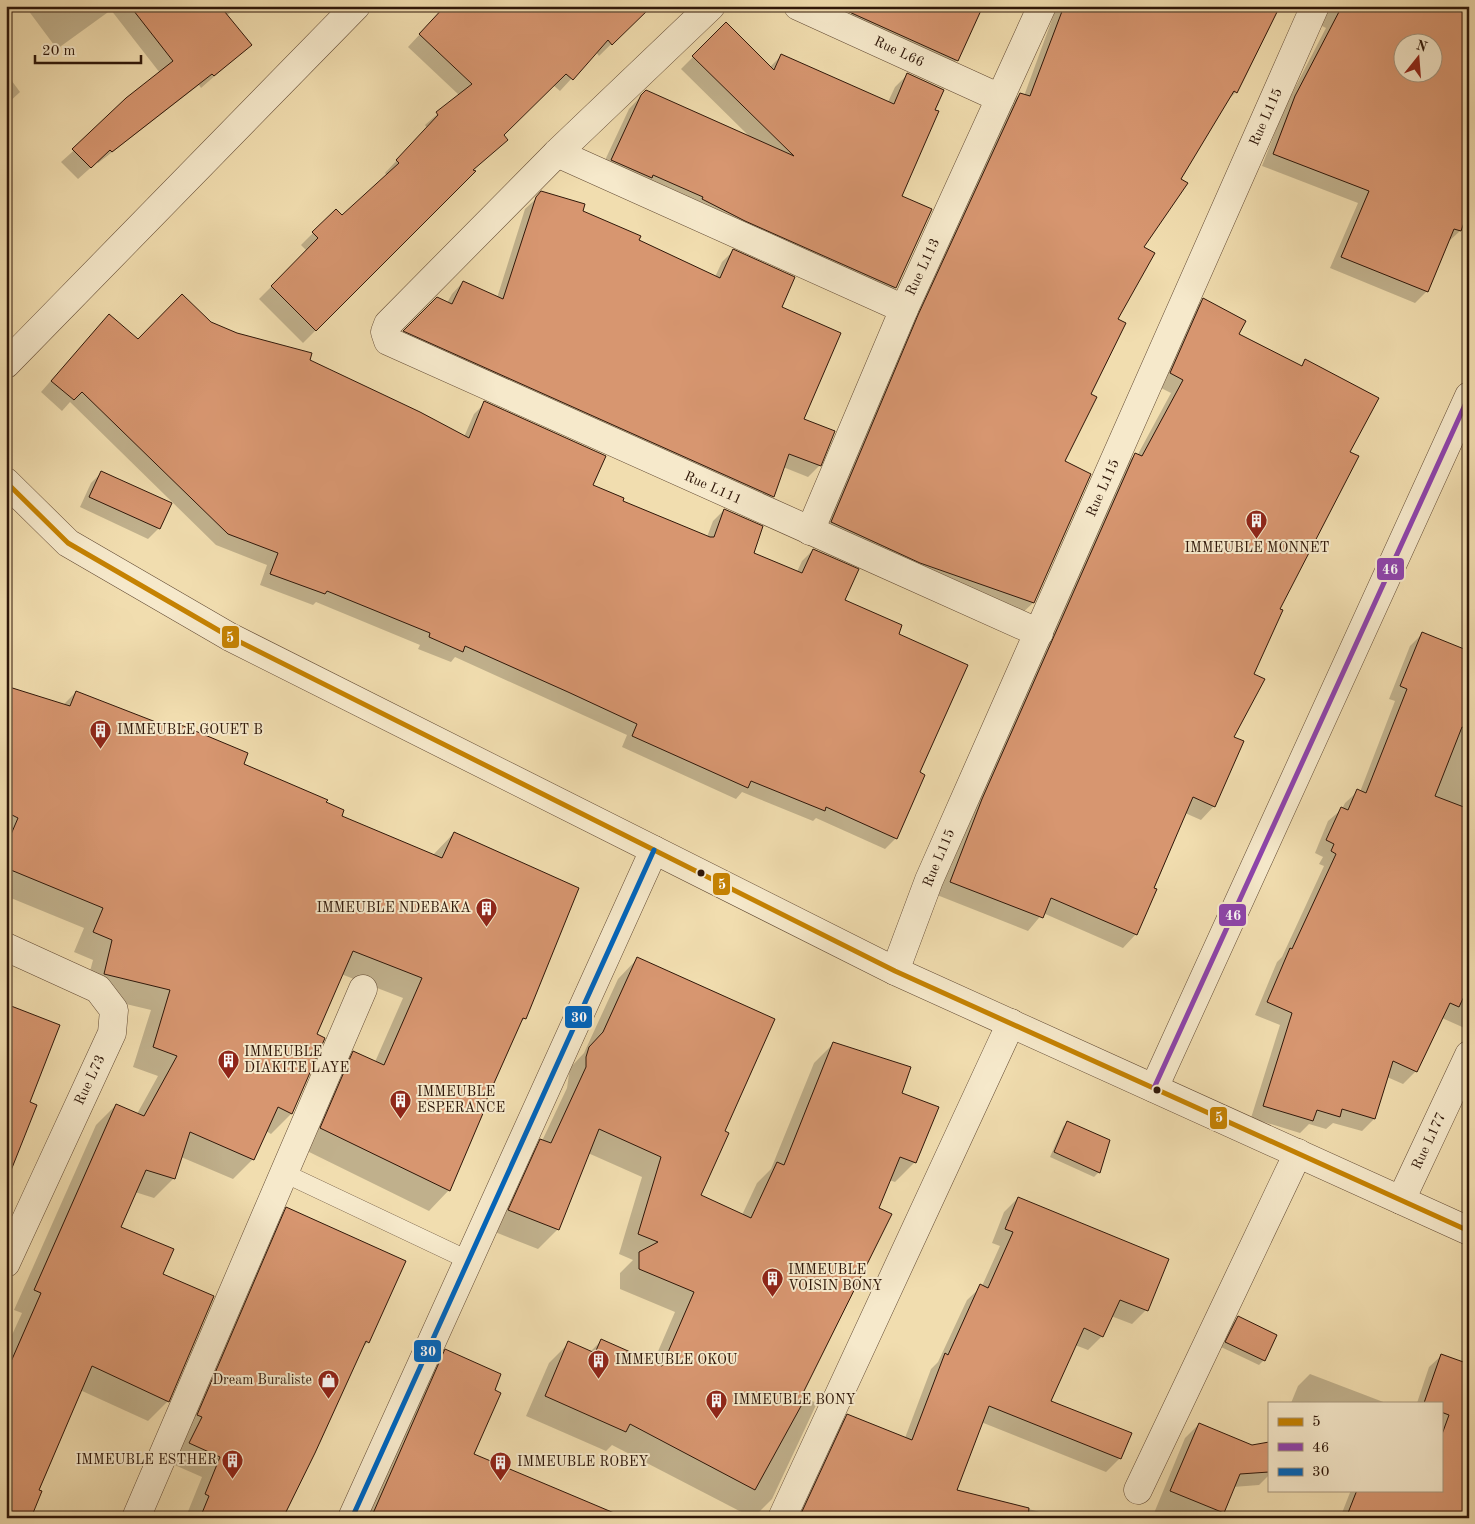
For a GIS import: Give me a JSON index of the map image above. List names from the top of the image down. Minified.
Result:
{"streets":{"street":["Rue L66","Rue L115","Rue L113","Rue L111","Rue L73","Rue L177"]},"crossings":[["Rue L66","Rue L113"],["Rue L115","Rue L111"],["Rue L113","Rue L111"]],"places":{"building":["IMMEUBLE MONNET","IMMEUBLE GOUET B","IMMEUBLE NDEBAKA","IMMEUBLE DIAKITE LAYE","IMMEUBLE ESPERANCE","IMMEUBLE VOISIN BONY","IMMEUBLE OKOU","IMMEUBLE BONY","IMMEUBLE ESTHER","IMMEUBLE ROBEY"],"shop":["Dream Buraliste"]},"lines":["transit line 46","transit line 5","transit line 30"],"legend":["5","46","30"],"scale_bar":"20 m","north":"top"}
